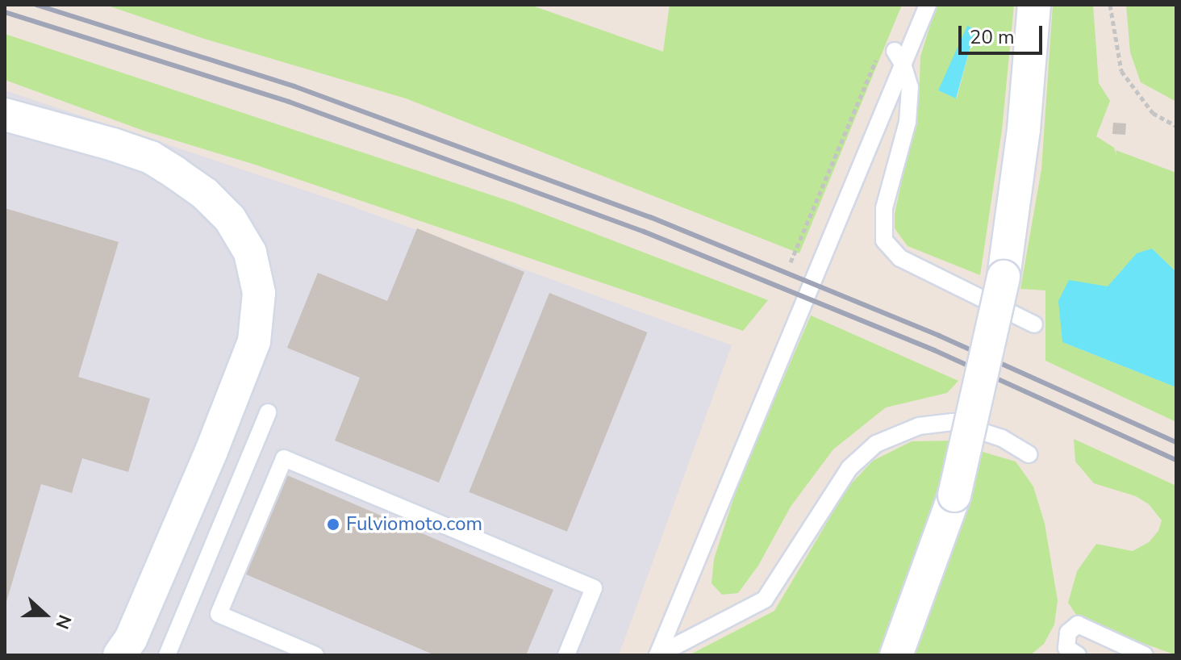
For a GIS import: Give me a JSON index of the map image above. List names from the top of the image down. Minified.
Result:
{"places":["Fulviomoto.com"],"scale_bar":"20 m","north":"right"}
